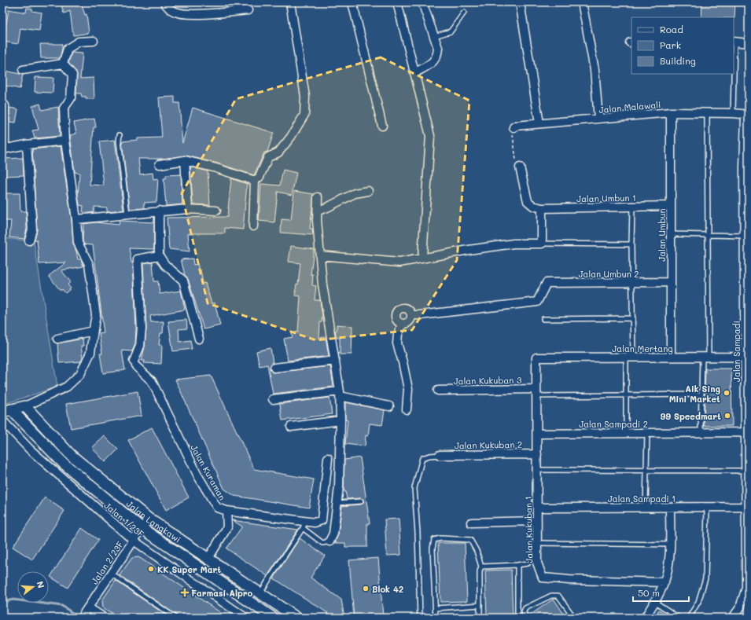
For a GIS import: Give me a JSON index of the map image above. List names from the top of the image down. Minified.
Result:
{"streets":{"street":["Jalan Malawali","Jalan Umbun 1","Jalan Umbun","Jalan Umbun 2","Jalan Mertang","Jalan Sampadi","Jalan Kukuban 3","Jalan Sampadi 2","Jalan Kukuban 2","Jalan Kuraman","Jalan Sampadi 1","Jalan 1/23F","Jalan Langkawi","Jalan Kukuban 1","Jalan 2/23F"]},"crossings":[["Jalan Malawali","Jalan Umbun"],["Jalan Malawali","Jalan Sampadi"],["Jalan Umbun 1","Jalan Umbun"],["Jalan Umbun","Jalan Umbun 2"],["Jalan Umbun","Jalan Mertang"],["Jalan Mertang","Jalan Sampadi"],["Jalan Mertang","Jalan Kukuban 1"],["Jalan Sampadi","Jalan Sampadi 2"],["Jalan Sampadi","Jalan Sampadi 1"],["Jalan Kukuban 3","Jalan Kukuban 1"],["Jalan Sampadi 2","Jalan Kukuban 1"],["Jalan Kukuban 2","Jalan Kukuban 1"],["Jalan Sampadi 1","Jalan Kukuban 1"],["Jalan 1/23F","Jalan 2/23F"],["Jalan Langkawi","Jalan 2/23F"]],"places":{"other":["Aik Sing Mini Market","99 Speedmart","KK Super Mart","Blok 42"],"health":["Farmasi Alpro"]},"legend":["Road","Park","Building"],"scale_bar":"50 m","north":"right"}
